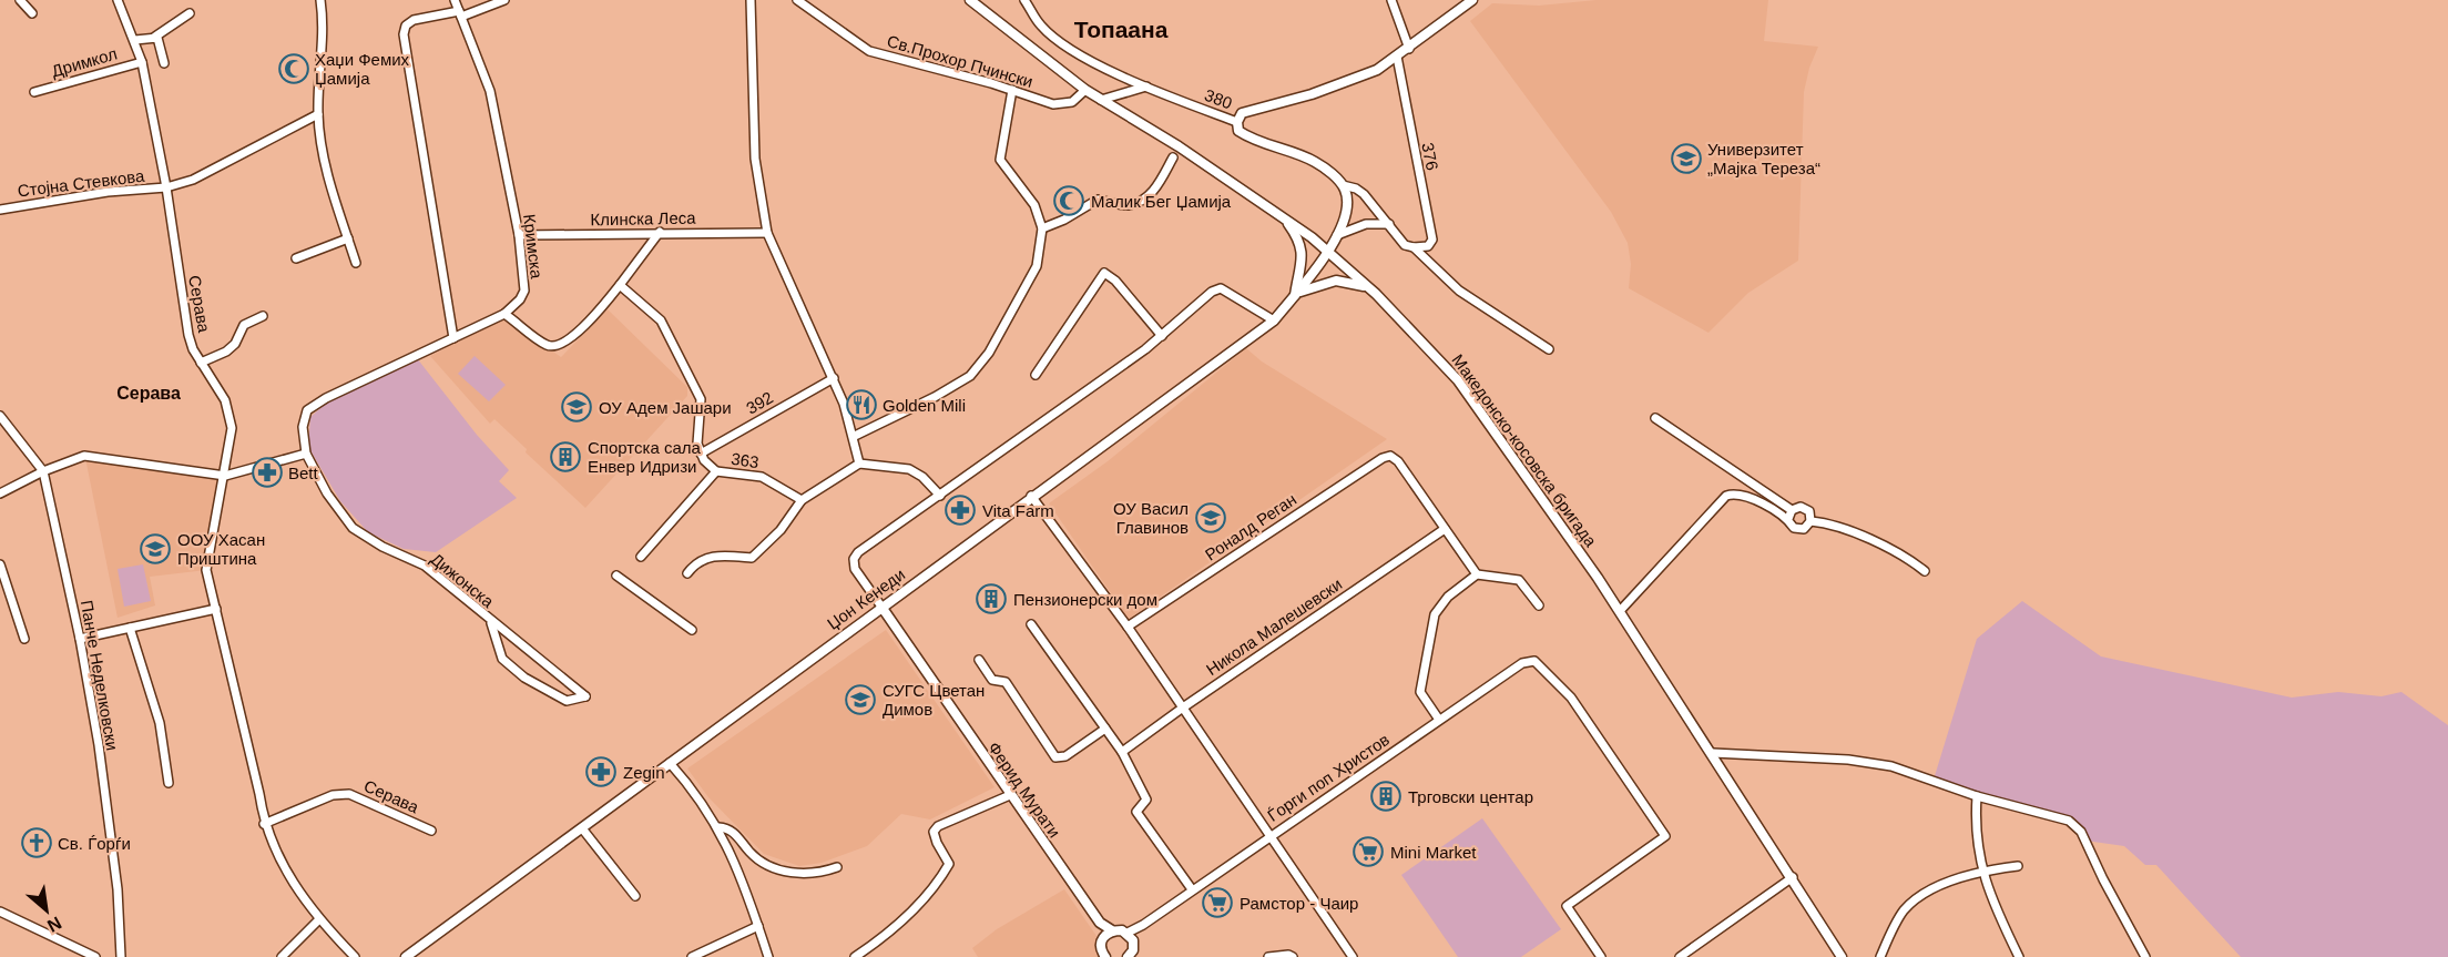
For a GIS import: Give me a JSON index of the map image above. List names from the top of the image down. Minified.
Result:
{"streets":{"street":["Св.Прохор Пчински","Дримкол","380","376","Стојна Стевкова","Клинска Леса","Кримска","Серава","392","Македонско-косовска бригада","363","Роналд Реган","Дижонска","Џон Кенеди","Никола Малешевски","Панче Неделковски","Ѓорги поп Христов","Ферид Мурати"]},"crossings":[["Св.Прохор Пчински","Македонско-косовска бригада"],["Дримкол","Серава"],["Стојна Стевкова","Серава"],["Клинска Леса","Кримска"],["Кримска","Дижонска"],["Македонско-косовска бригада","Џон Кенеди"],["Роналд Реган","Никола Малешевски"],["Џон Кенеди","Ферид Мурати"]],"districts":["Топаана","Серава"],"places":{"mosque":["Хаџи Фемих Џамија","Малик Бег Џамија"],"school or university":["Универзитет „Мајка Тереза“","ОУ Адем Јашари","ОУ Васил Главинов","ООУ Хасан Приштина","СУГС Цветан Димов"],"restaurant":["Golden Mili"],"building":["Спортска сала Енвер Идризи","Пензионерски дом","Трговски центар"],"pharmacy":["Bett","Vita Farm","Zegin"],"church":["Св. Ѓорѓи"],"supermarket":["Mini Market","Рамстор - Чаир"]},"north":"bottom right"}
